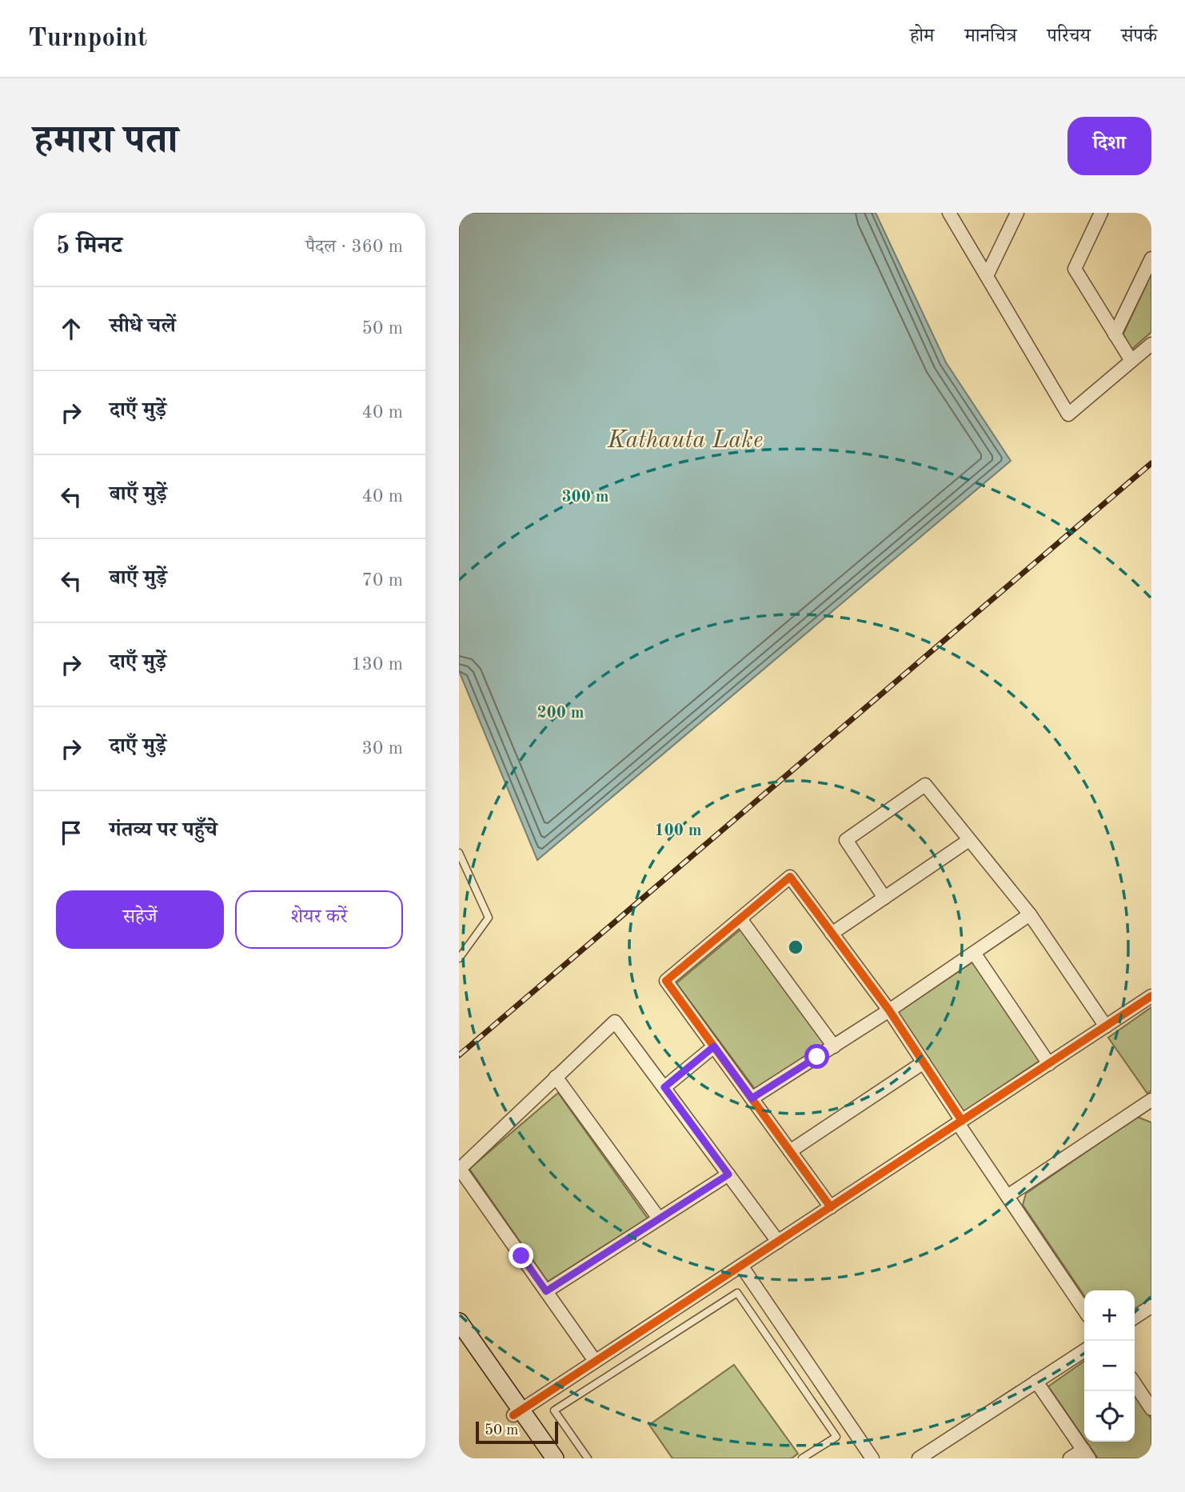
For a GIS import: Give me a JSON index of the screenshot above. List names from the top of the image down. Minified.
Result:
{"water":["Kathauta Lake"],"scale_bar":"50 m","page":{"header":"Turnpoint","nav":["होम","मानचित्र","परिचय","संपर्क"],"title":"हमारा पता","buttons":["दिशा",["सहेजें","शेयर करें"]],"heading":["5 मिनट","पैदल · 360 m"],"list":[["सीधे चलें","50 m"],["दाएँ मुड़ें","40 m"],["बाएँ मुड़ें","40 m"],["बाएँ मुड़ें","70 m"],["दाएँ मुड़ें","130 m"],["दाएँ मुड़ें","30 m"],"गंतव्य पर पहुँचे"],"map_buttons":["+","−"],"scale":"50 m"},"rings":["300 m","200 m","100 m"]}
